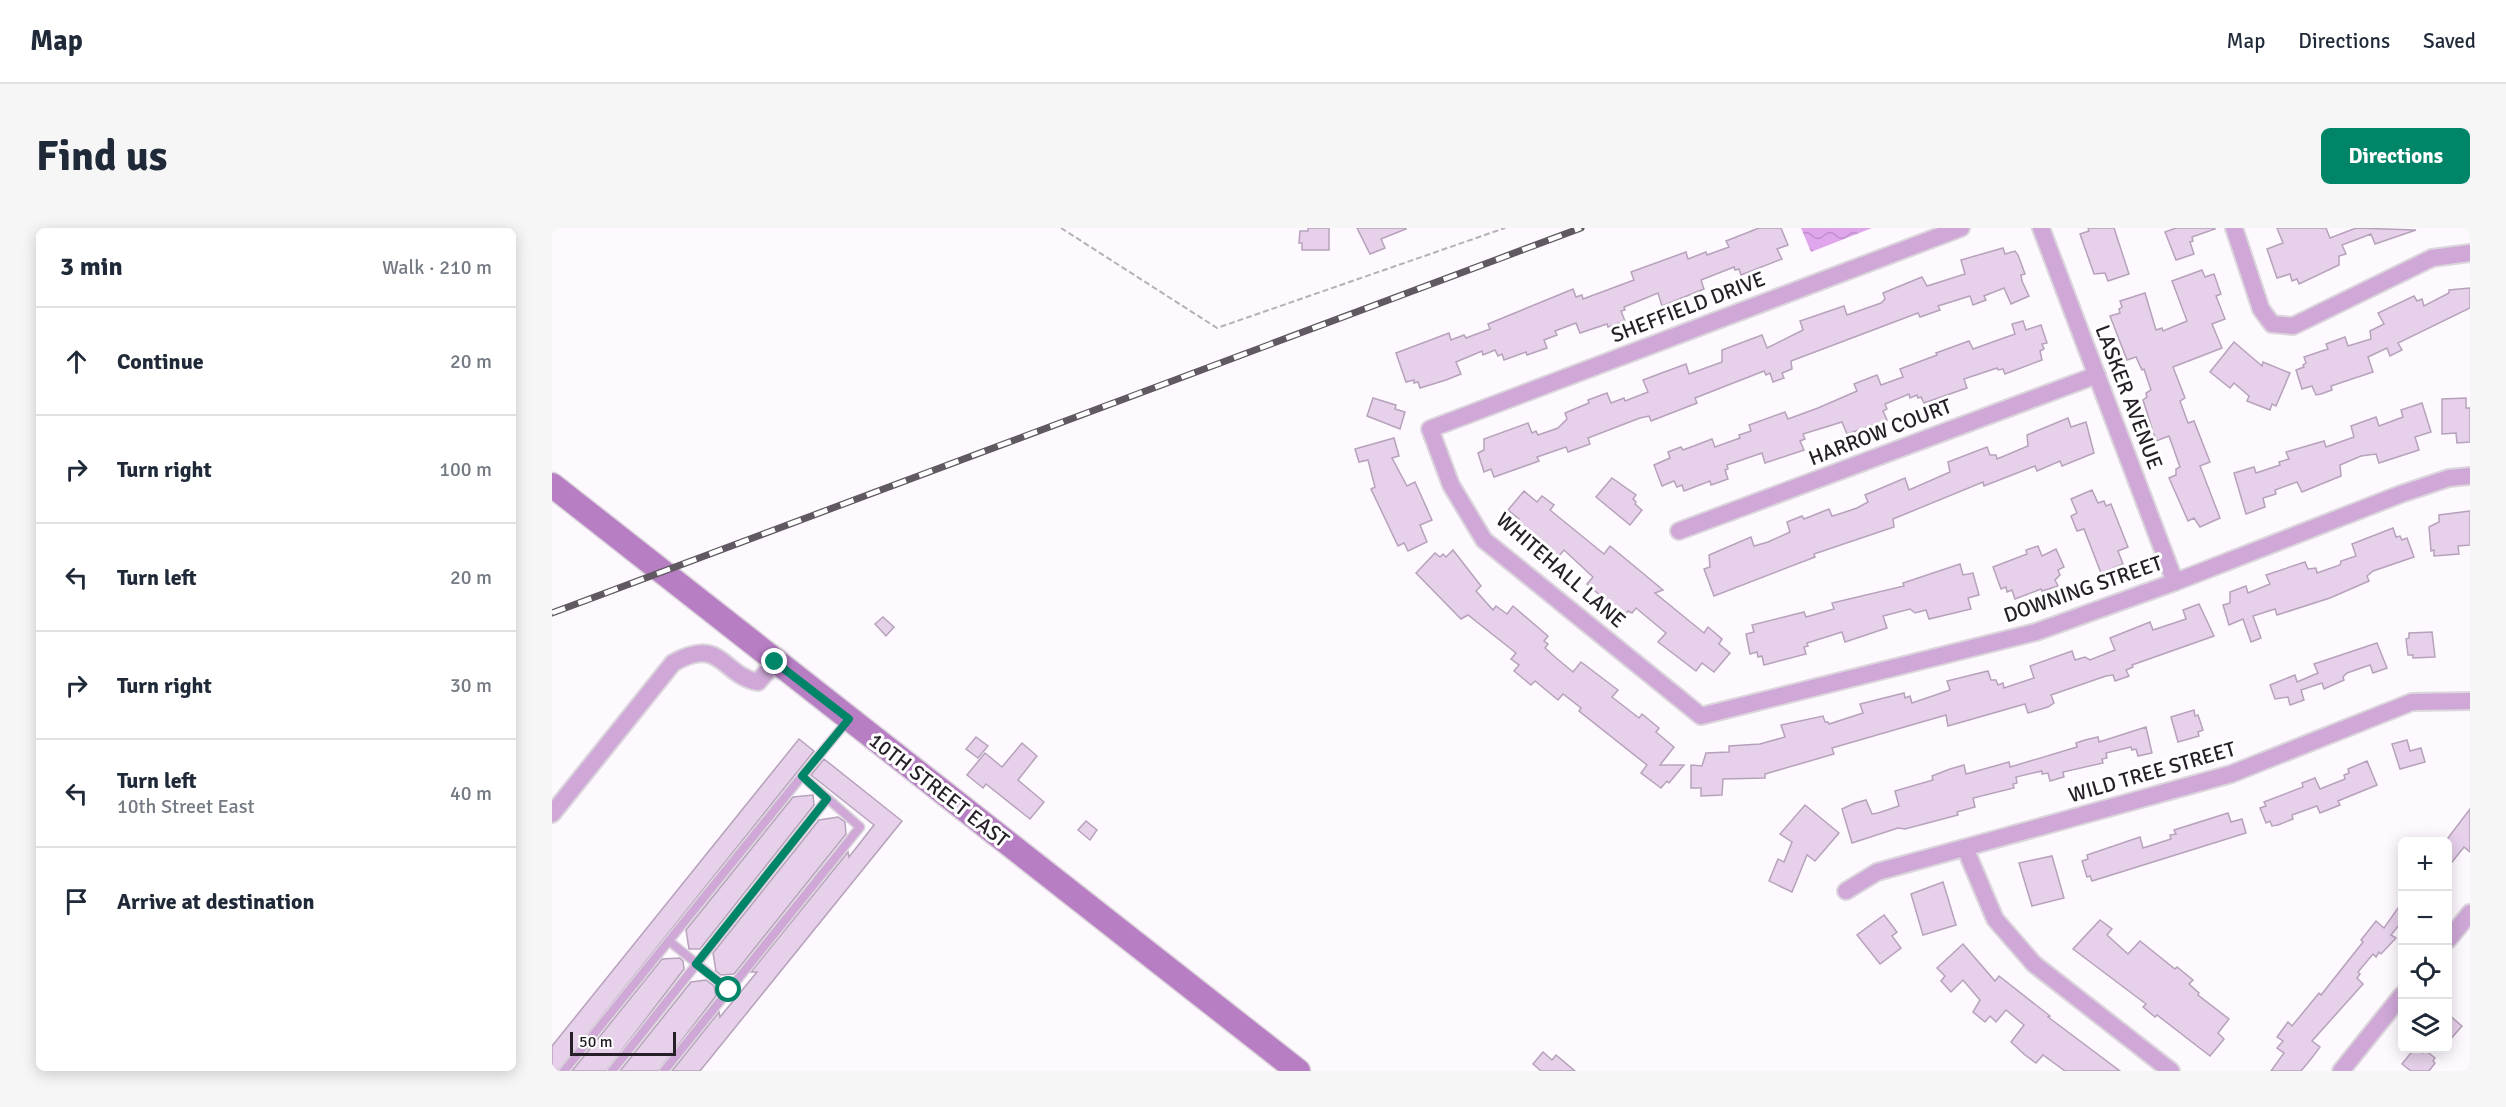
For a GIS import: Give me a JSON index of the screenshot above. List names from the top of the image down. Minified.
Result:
{"streets":{"main road":["10TH STREET EAST"],"street":["SHEFFIELD DRIVE","LASKER AVENUE","HARROW COURT","WHITEHALL LANE","DOWNING STREET","WILD TREE STREET"]},"crossings":[["SHEFFIELD DRIVE","WHITEHALL LANE"],["LASKER AVENUE","HARROW COURT"],["LASKER AVENUE","DOWNING STREET"],["WHITEHALL LANE","DOWNING STREET"]],"scale_bar":"50 m","page":{"header":"Map","nav":["Map","Directions","Saved"],"buttons":"Directions","title":"Find us","heading":["3 min","Walk · 210 m"],"list":[["Continue","20 m"],["Turn right","100 m"],["Turn left","20 m"],["Turn right","30 m"],["Turn left","10th Street East","40 m"],"Arrive at destination"],"map_buttons":["+","−"],"scale":"50 m"}}
